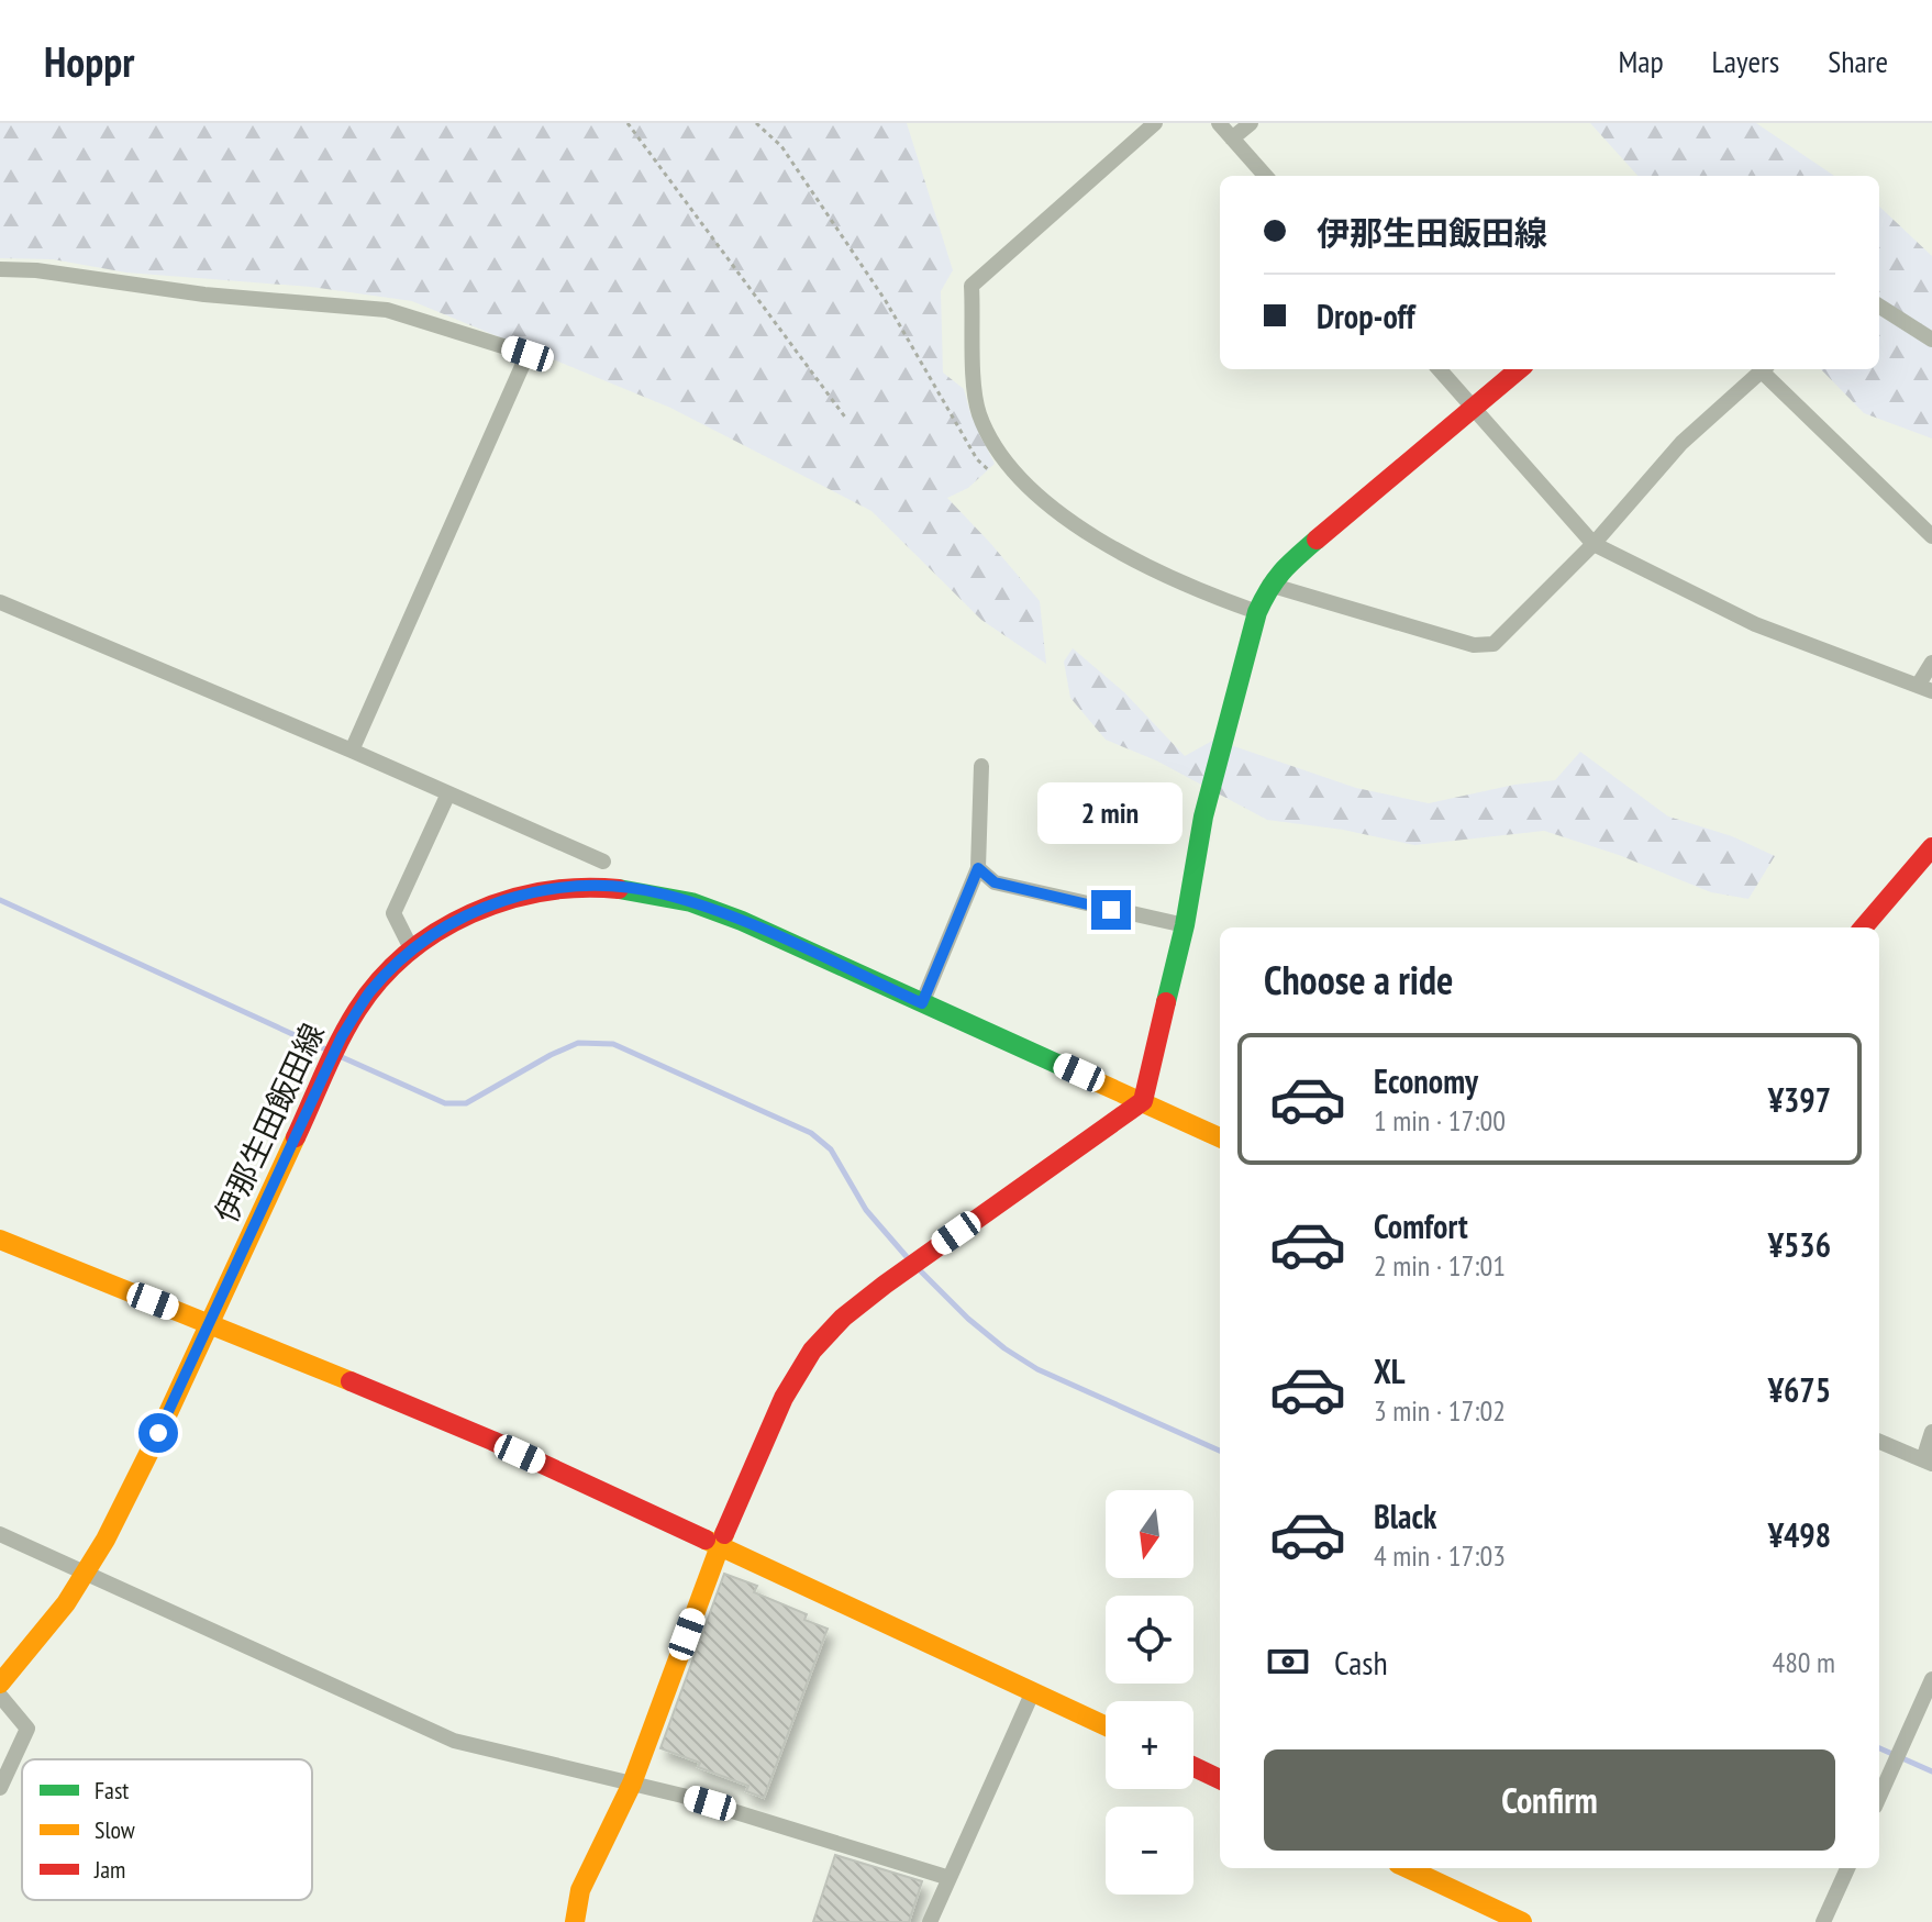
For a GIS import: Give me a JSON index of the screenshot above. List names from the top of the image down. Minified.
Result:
{"streets":{"street":["伊那生田飯田線"]},"legend":["Fast","Slow","Jam"],"north":"bottom","page":{"header":"Hoppr","nav":["Map","Layers","Share"],"banner":["伊那生田飯田線","Drop-off"],"bubble":"2 min","heading":"Choose a ride","list":[{"name":"Economy","note":"1 min · 17:00","value":"¥397"},{"name":"Comfort","note":"2 min · 17:01","value":"¥536"},{"name":"XL","note":"3 min · 17:02","value":"¥675"},{"name":"Black","note":"4 min · 17:03","value":"¥498"}],"map_buttons":["+","−"],"pay":["Cash","480 m"],"buttons":"Confirm"}}
